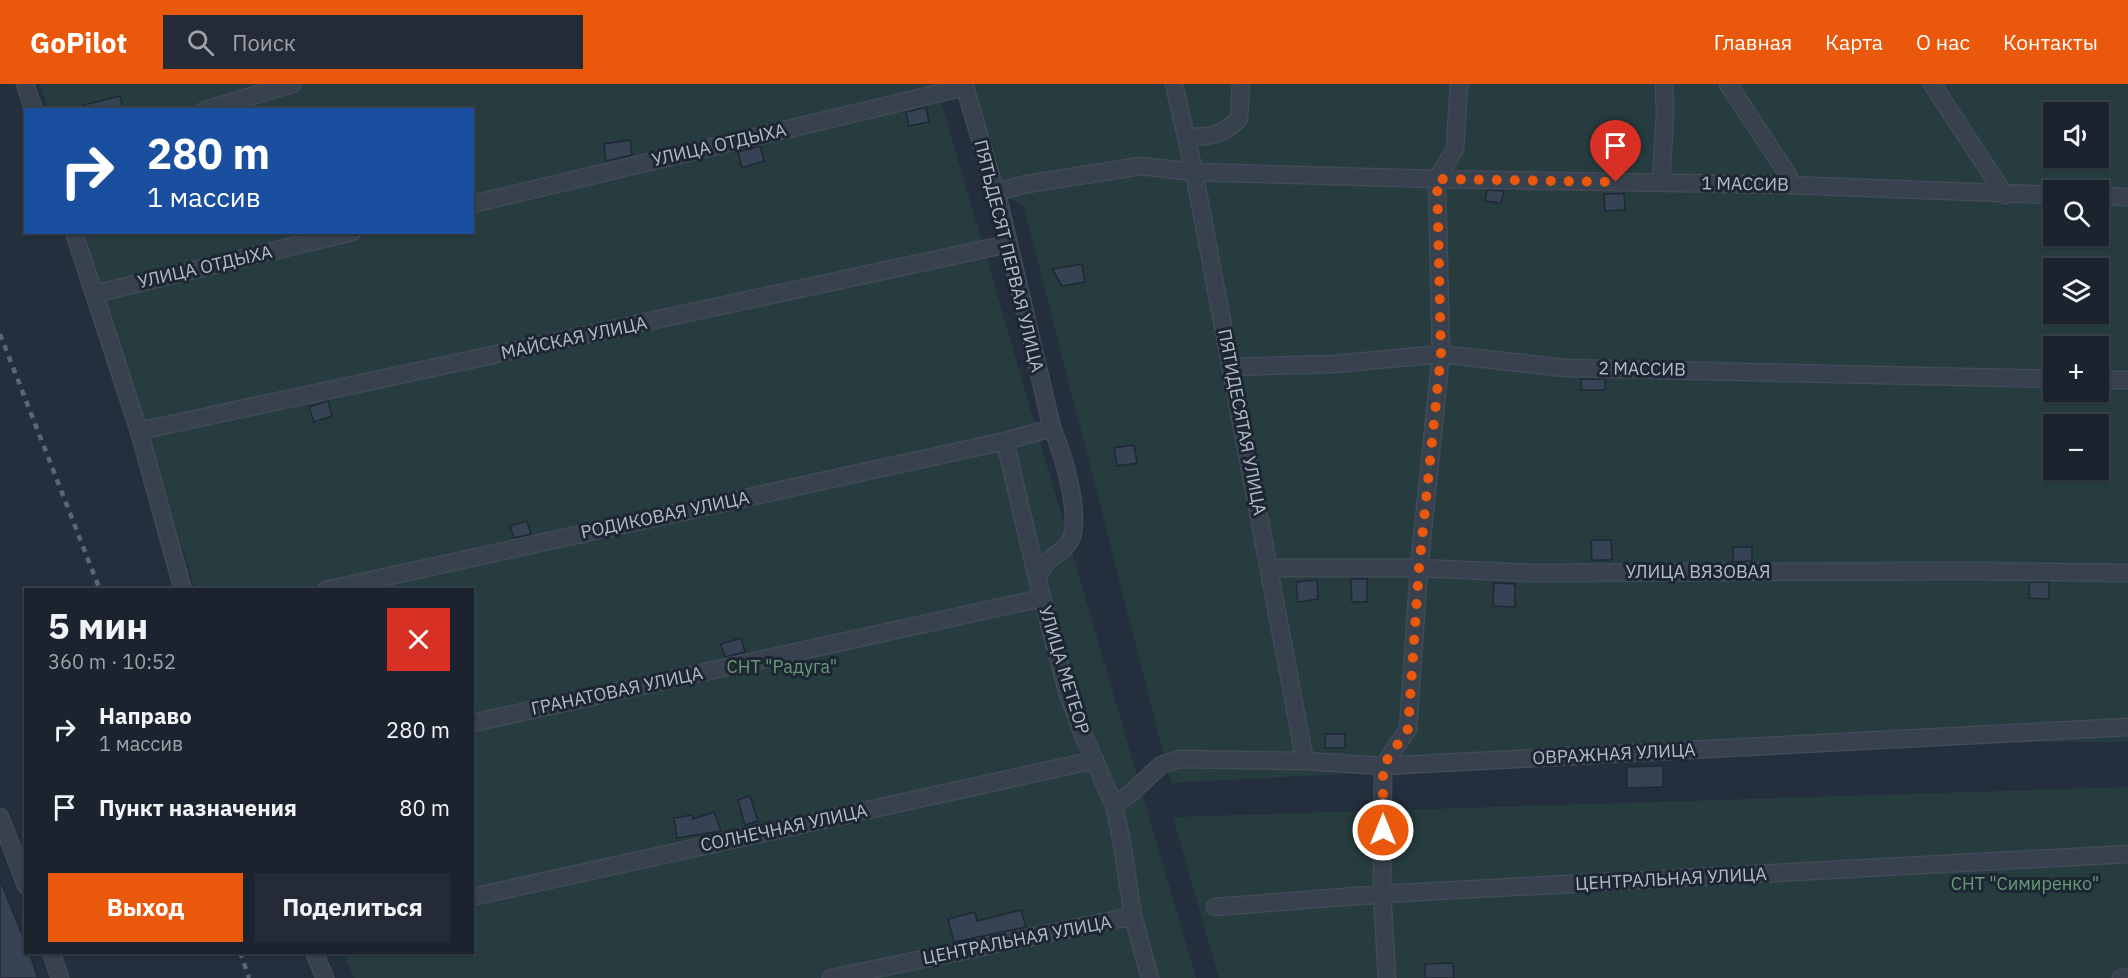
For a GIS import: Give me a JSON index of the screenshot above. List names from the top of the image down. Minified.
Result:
{"streets":{"street":["УЛИЦА ОТДЫХА","1 МАССИВ","ПЯТЬДЕСЯТ ПЕРВАЯ УЛИЦА","МАЙСКАЯ УЛИЦА","2 МАССИВ","ПЯТИДЕСЯТАЯ УЛИЦА","РОДИКОВАЯ УЛИЦА","УЛИЦА ВЯЗОВАЯ","УЛИЦА МЕТЕОР","ГРАНАТОВАЯ УЛИЦА","ОВРАЖНАЯ УЛИЦА","СОЛНЕЧНАЯ УЛИЦА","ЦЕНТРАЛЬНАЯ УЛИЦА"]},"crossings":[["УЛИЦА ОТДЫХА","ПЯТЬДЕСЯТ ПЕРВАЯ УЛИЦА"],["1 МАССИВ","ПЯТЬДЕСЯТ ПЕРВАЯ УЛИЦА"],["1 МАССИВ","ПЯТИДЕСЯТАЯ УЛИЦА"],["ПЯТЬДЕСЯТ ПЕРВАЯ УЛИЦА","МАЙСКАЯ УЛИЦА"],["ПЯТЬДЕСЯТ ПЕРВАЯ УЛИЦА","УЛИЦА МЕТЕОР"],["2 МАССИВ","ПЯТИДЕСЯТАЯ УЛИЦА"],["ПЯТИДЕСЯТАЯ УЛИЦА","УЛИЦА ВЯЗОВАЯ"],["ПЯТИДЕСЯТАЯ УЛИЦА","ОВРАЖНАЯ УЛИЦА"],["РОДИКОВАЯ УЛИЦА","УЛИЦА МЕТЕОР"],["УЛИЦА МЕТЕОР","ГРАНАТОВАЯ УЛИЦА"],["УЛИЦА МЕТЕОР","ОВРАЖНАЯ УЛИЦА"],["УЛИЦА МЕТЕОР","СОЛНЕЧНАЯ УЛИЦА"],["УЛИЦА МЕТЕОР","ЦЕНТРАЛЬНАЯ УЛИЦА"]],"parks":["СНТ \"Радуга\"","СНТ \"Симиренко\""],"page":{"header":"GoPilot","search":"Поиск","nav":["Главная","Карта","О нас","Контакты"],"map_buttons":["+","−"],"turn":["280 m","1 массив"],"heading":["5 мин","360 m · 10:52"],"list":[{"name":"Направо","note":"1 массив","value":"280 m"},{"name":"Пункт назначения","value":"80 m"}],"buttons":["Выход","Поделиться"]}}
